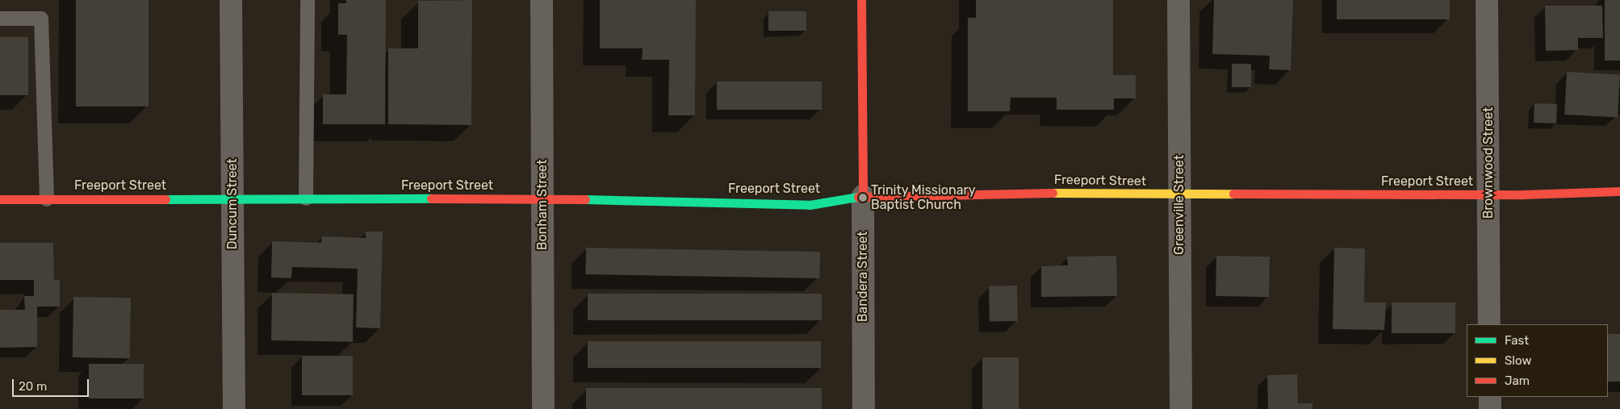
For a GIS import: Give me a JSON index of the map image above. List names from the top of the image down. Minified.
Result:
{"streets":{"main road":["Freeport Street","Bandera Street"],"street":["Brownwood Street","Duncum Street","Bonham Street","Greenville Street"]},"crossings":[["Brownwood Street","Freeport Street"],["Freeport Street","Duncum Street"],["Freeport Street","Bonham Street"],["Freeport Street","Greenville Street"],["Freeport Street","Bandera Street"]],"places":["Trinity Missionary Baptist Church"],"legend":["Fast","Slow","Jam"],"scale_bar":"20 m"}
